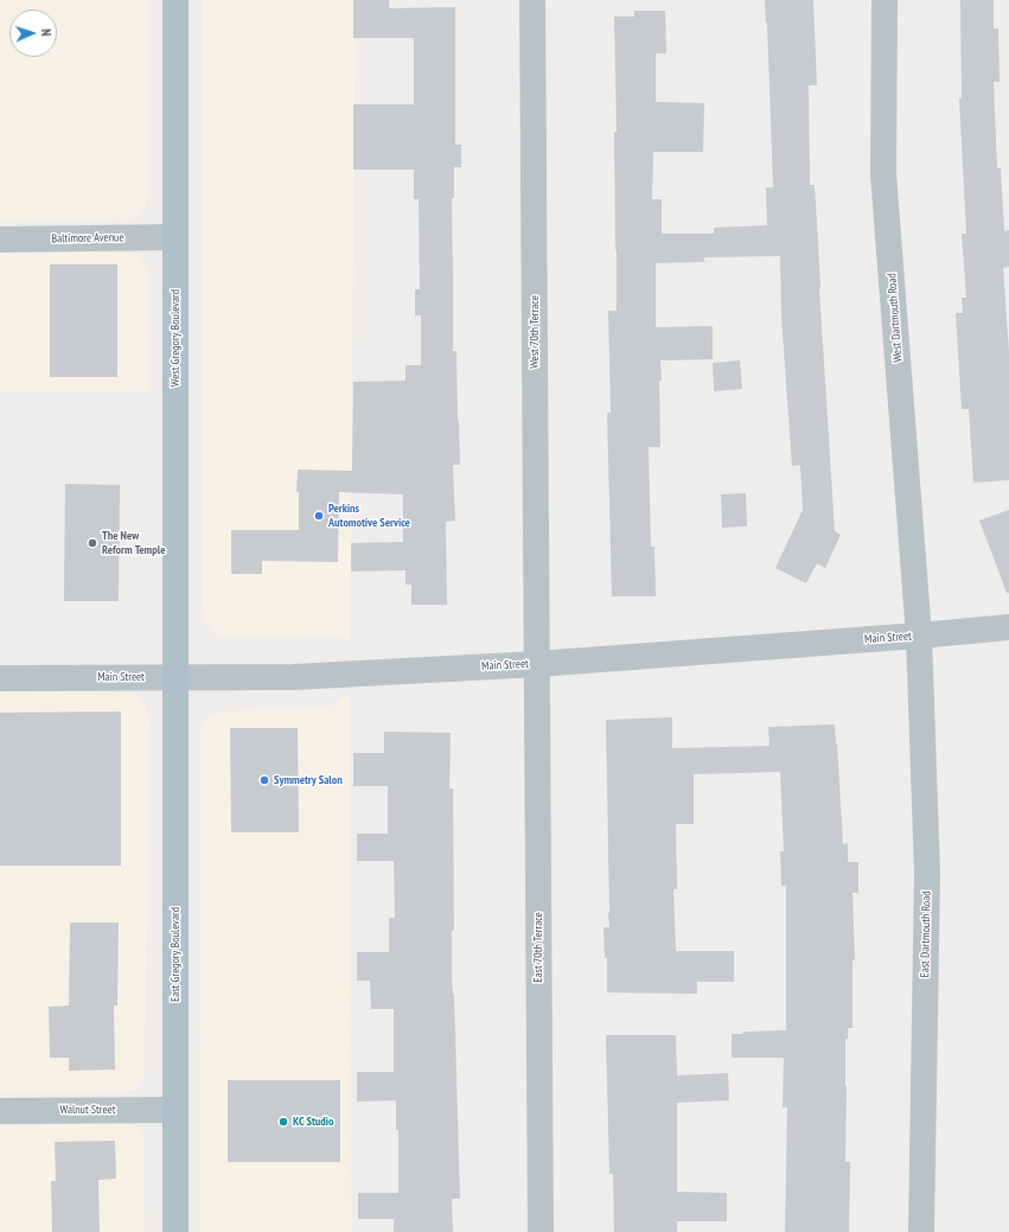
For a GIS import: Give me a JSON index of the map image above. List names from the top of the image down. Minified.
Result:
{"streets":{"main road":["West Gregory Boulevard","East Gregory Boulevard"],"street":["Baltimore Avenue","West Dartmouth Road","West 70th Terrace","Main Street","East Dartmouth Road","East 70th Terrace","Walnut Street"]},"crossings":[["Baltimore Avenue","West Gregory Boulevard"],["West Dartmouth Road","Main Street"],["West Dartmouth Road","East Dartmouth Road"],["West 70th Terrace","Main Street"],["West 70th Terrace","East 70th Terrace"],["West Gregory Boulevard","Main Street"],["West Gregory Boulevard","East Gregory Boulevard"],["Main Street","East Dartmouth Road"],["Main Street","East 70th Terrace"],["Main Street","East Gregory Boulevard"],["East Gregory Boulevard","Walnut Street"]],"places":["Perkins Automotive Service","The New Reform Temple","Symmetry Salon","KC Studio"],"north":"right"}
